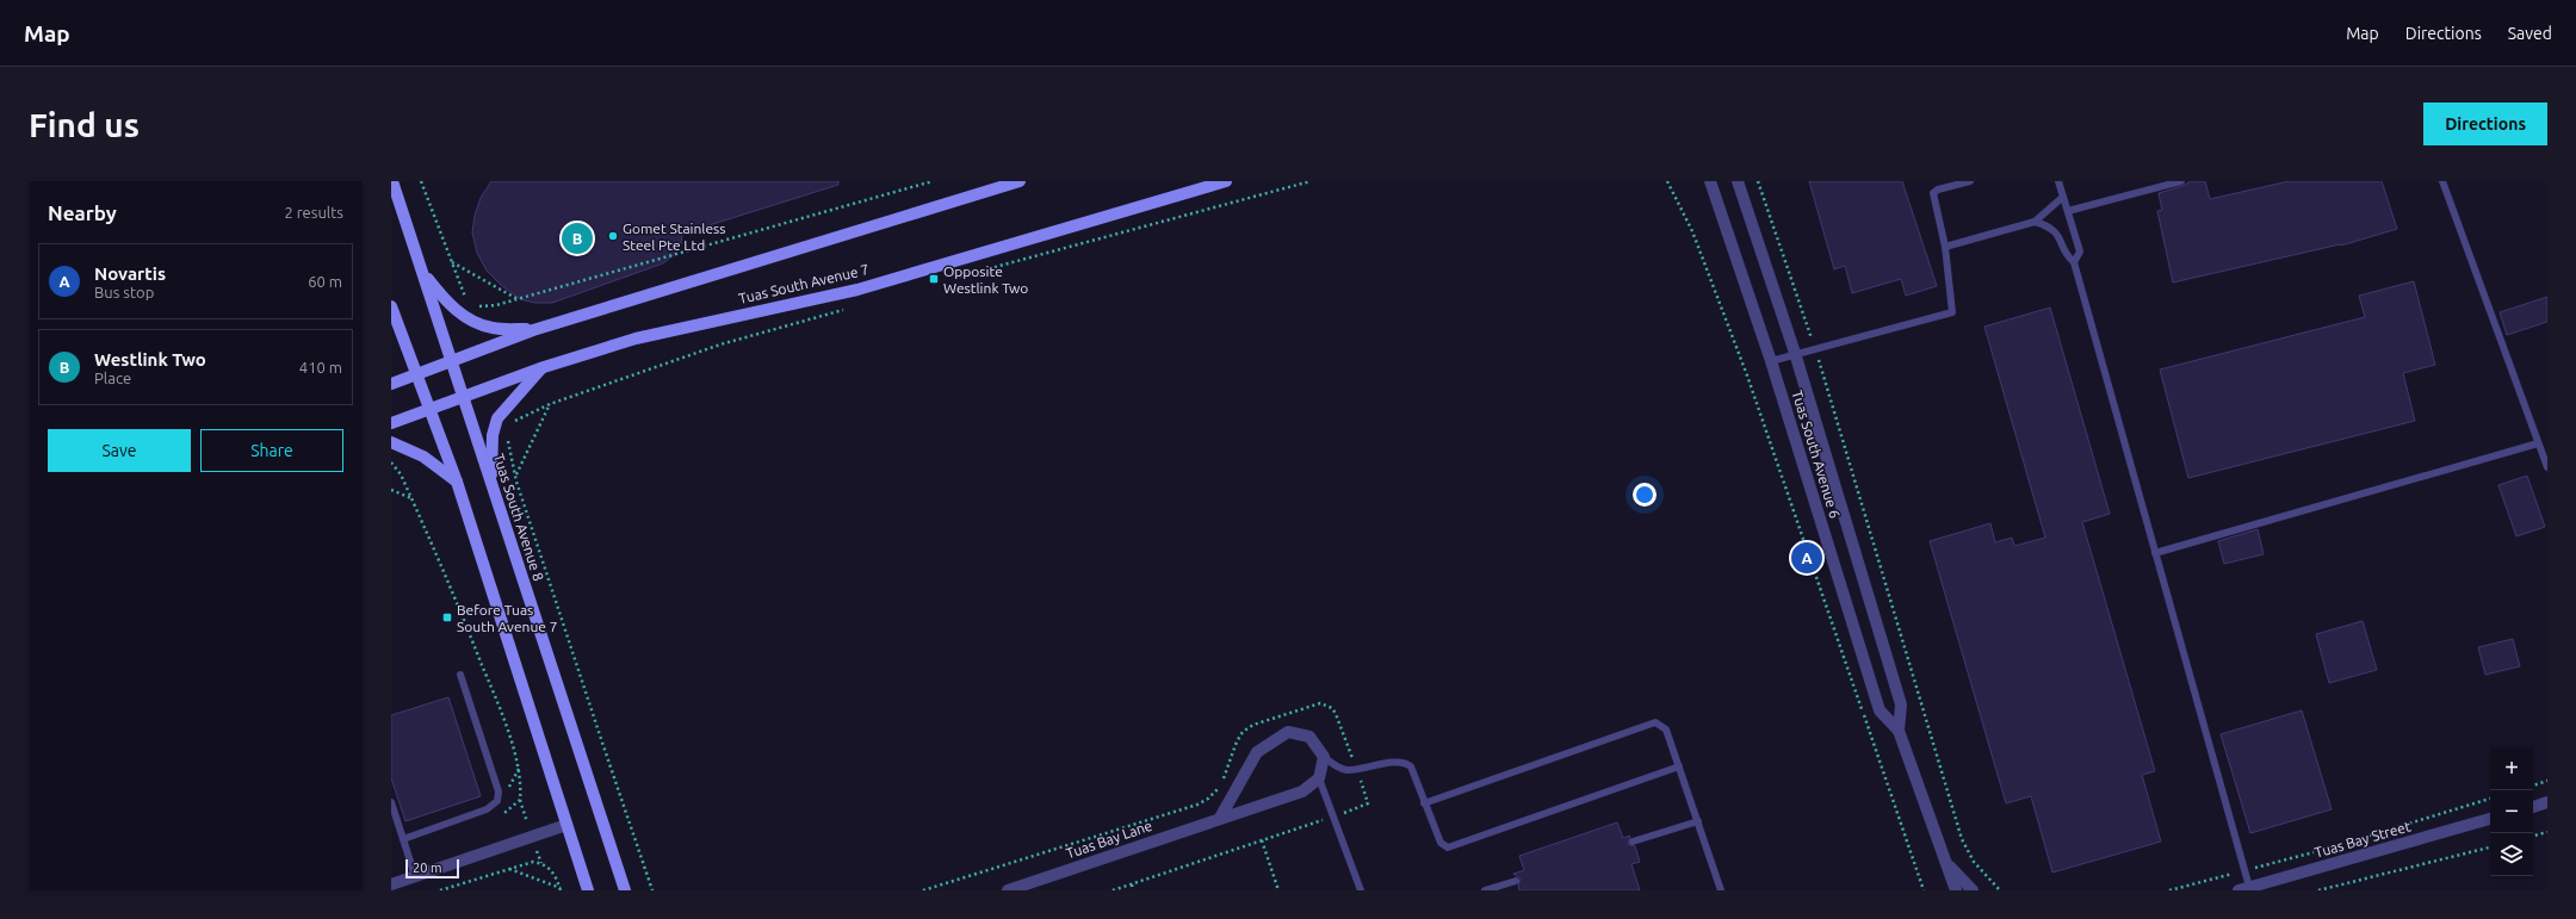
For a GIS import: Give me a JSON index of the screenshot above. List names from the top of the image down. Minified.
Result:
{"streets":{"street":["Tuas South Avenue 7","Tuas South Avenue 6","Tuas South Avenue 8","Tuas Bay Lane","Tuas Bay Street"]},"crossings":[["Tuas South Avenue 7","Tuas South Avenue 8"]],"places":{"other":["Gomet Stainless Steel Pte Ltd"],"transit":["Opposite Westlink Two","Before Tuas South Avenue 7"]},"scale_bar":"20 m","page":{"header":"Map","nav":["Map","Directions","Saved"],"buttons":["Directions",["Save","Share"]],"title":"Find us","heading":["Nearby","2 results"],"pins":["B","A"],"list":[{"mark":"A","name":"Novartis","note":"Bus stop","value":"60 m"},{"mark":"B","name":"Westlink Two","note":"Place","value":"410 m"}],"map_buttons":["+","−"],"scale":"20 m"}}
